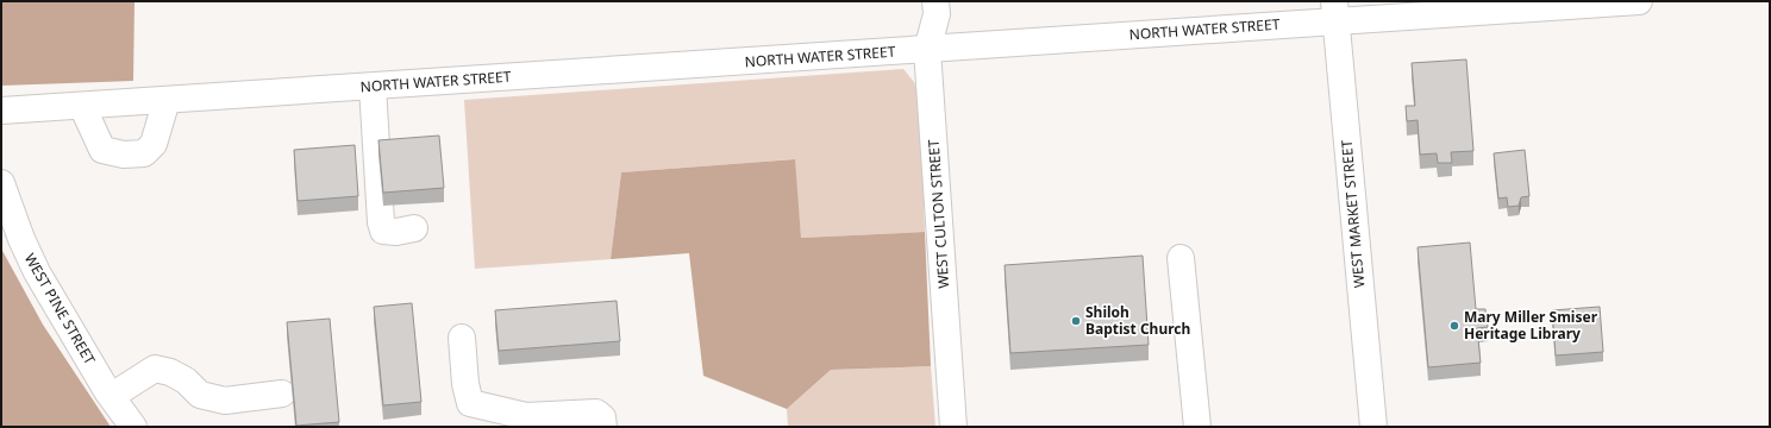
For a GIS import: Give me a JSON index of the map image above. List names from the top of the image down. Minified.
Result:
{"streets":{"street":["NORTH WATER STREET","WEST CULTON STREET","WEST MARKET STREET","WEST PINE STREET"]},"crossings":[["NORTH WATER STREET","WEST CULTON STREET"],["NORTH WATER STREET","WEST MARKET STREET"]],"places":["Shiloh Baptist Church","Mary Miller Smiser Heritage Library"]}
